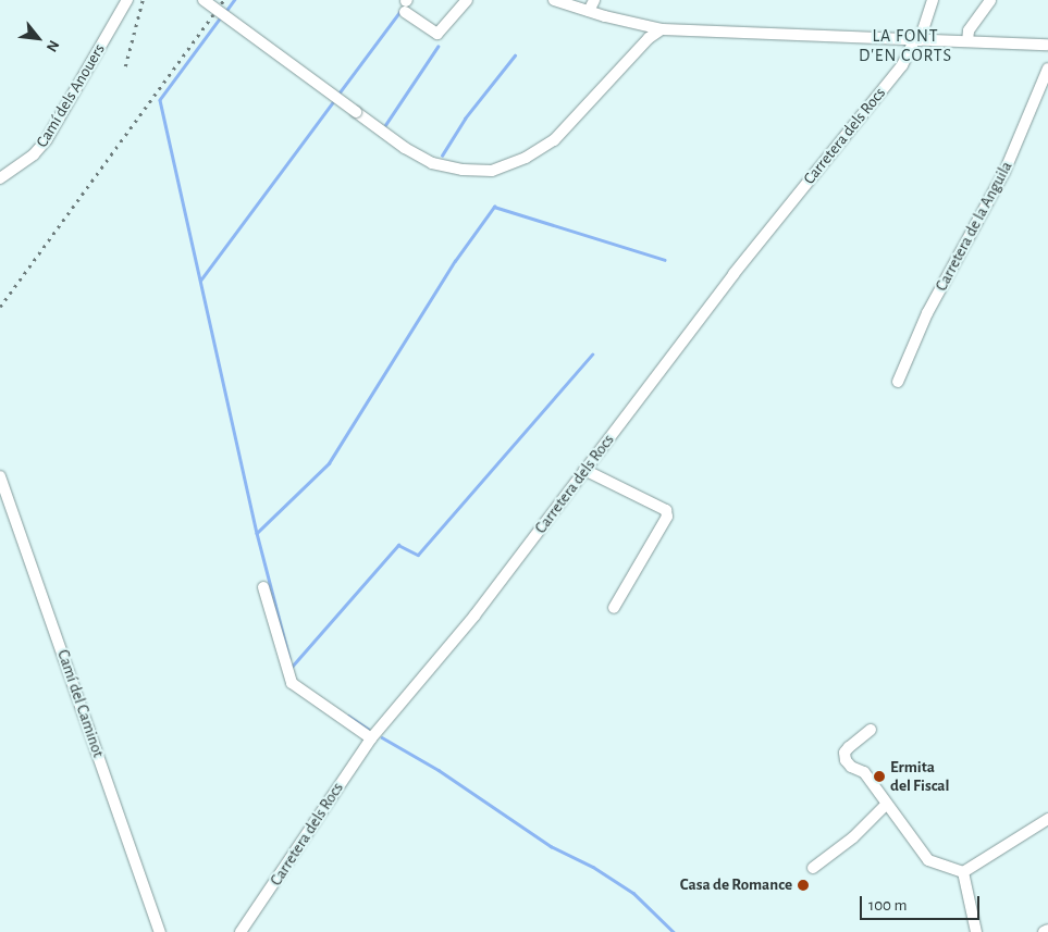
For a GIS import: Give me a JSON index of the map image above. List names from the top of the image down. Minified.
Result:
{"streets":{"street":["Camí dels Anouers","Carretera dels Rocs","Carretera de la Anguila","Camí del Caminot"]},"districts":["LA FONT D'EN CORTS"],"places":["Ermita del Fiscal","Casa de Romance"],"scale_bar":"100 m","north":"bottom right"}
